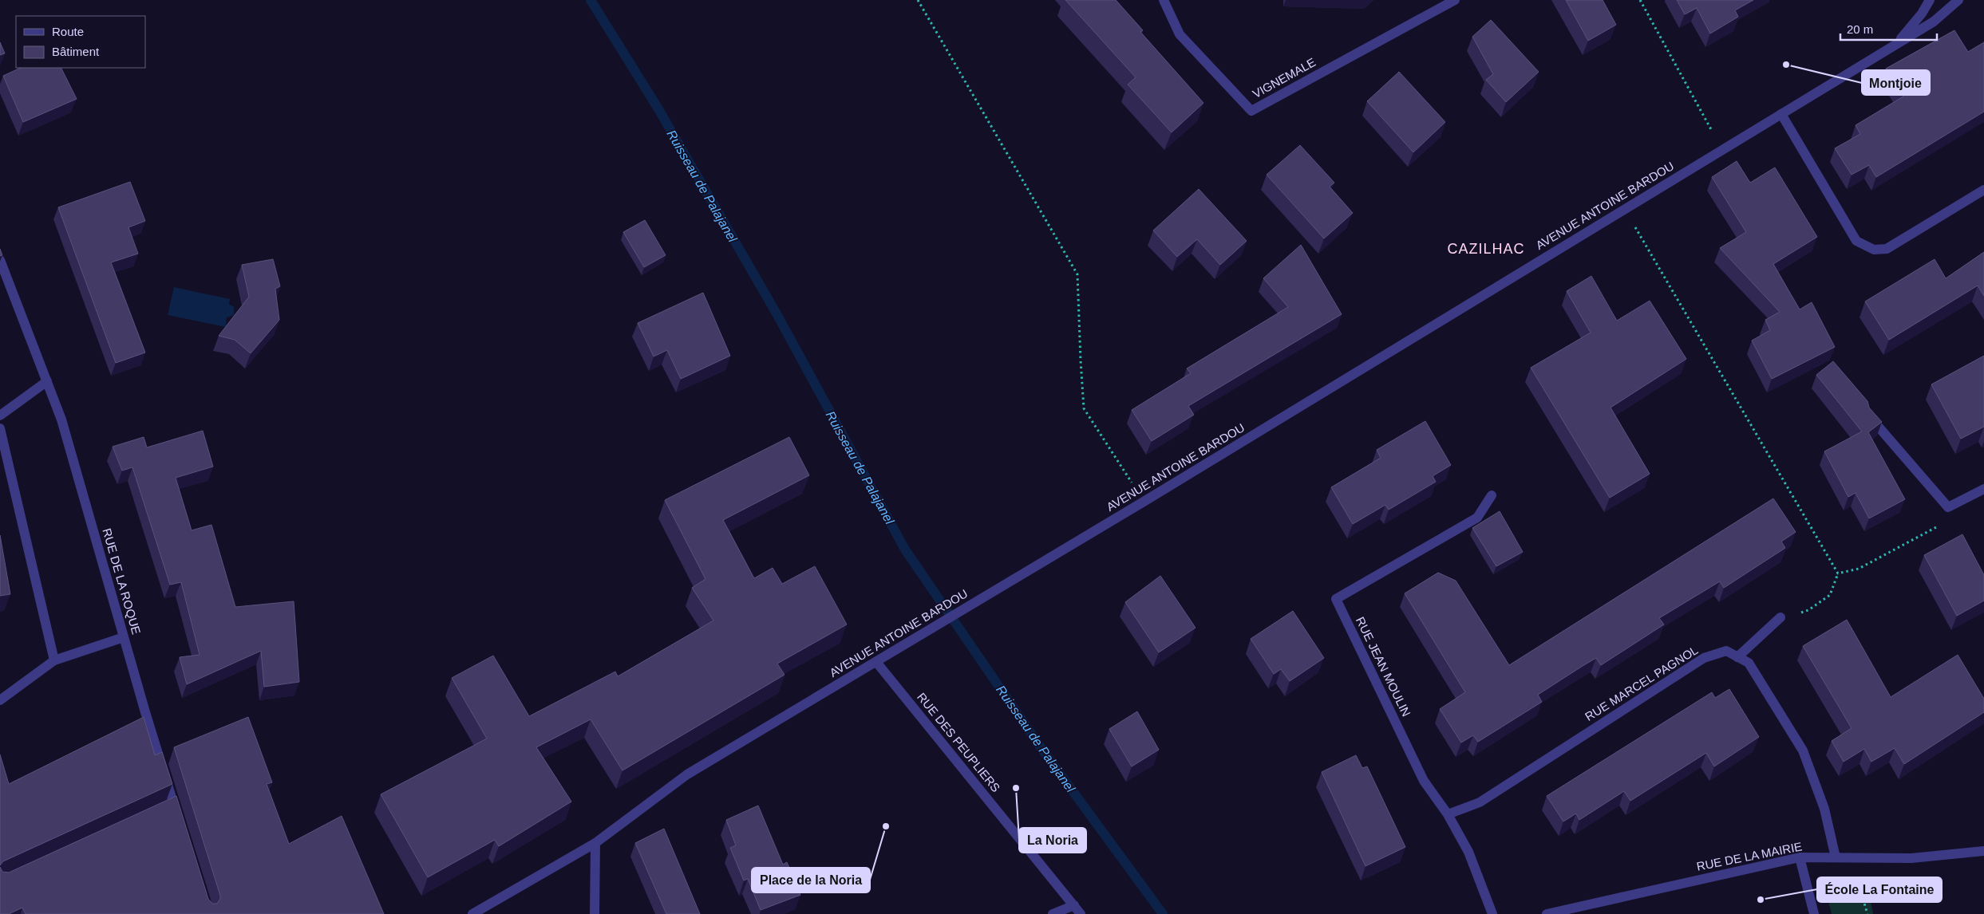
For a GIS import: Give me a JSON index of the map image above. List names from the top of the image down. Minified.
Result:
{"streets":{"street":["VIGNEMALE","AVENUE ANTOINE BARDOU","RUE DE LA ROQUE","RUE JEAN MOULIN","RUE MARCEL PAGNOL","RUE DES PEUPLIERS","RUE DE LA MAIRIE"]},"crossings":[["AVENUE ANTOINE BARDOU","RUE DES PEUPLIERS"],["RUE JEAN MOULIN","RUE MARCEL PAGNOL"],["RUE MARCEL PAGNOL","RUE DE LA MAIRIE"]],"districts":["CAZILHAC"],"water":["Ruisseau de Palajanel"],"places":["Montjoie","La Noria","Place de la Noria","École La Fontaine"],"legend":["Route","Bâtiment"],"scale_bar":"20 m"}
